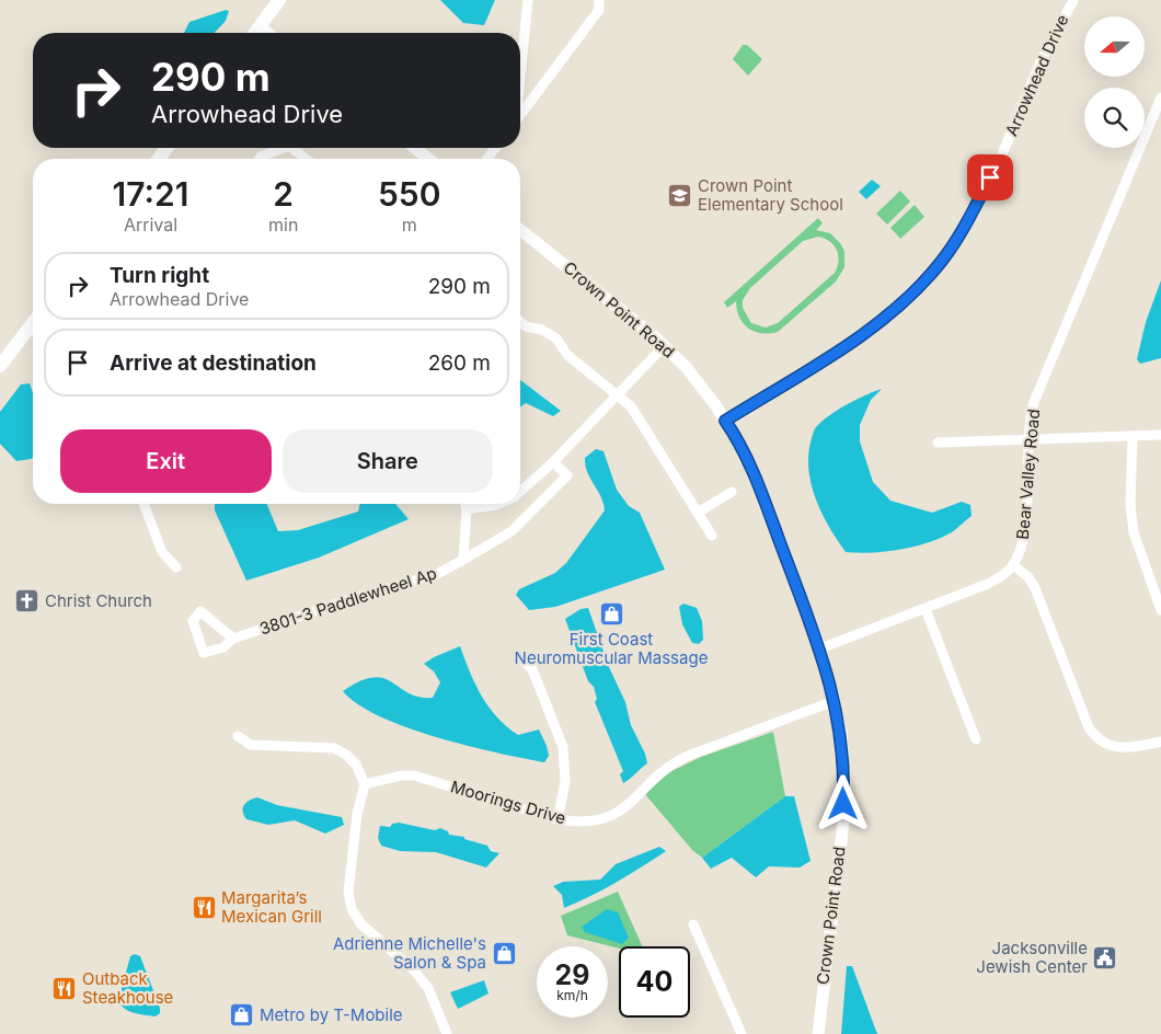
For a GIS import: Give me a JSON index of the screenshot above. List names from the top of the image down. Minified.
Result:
{"streets":{"street":["Arrowhead Drive","Crown Point Road","Bear Valley Road","3801-3 Paddlewheel Ap","Moorings Drive"]},"crossings":[["Arrowhead Drive","Crown Point Road"],["Crown Point Road","Moorings Drive"]],"places":{"school or university":["Crown Point Elementary School"],"church":["Christ Church"],"shop":["First Coast Neuromuscular Massage","Adrienne Michelle's Salon & Spa","Metro by T-Mobile"],"restaurant":["Margarita’s Mexican Grill","Outback Steakhouse"],"public building":["Jacksonville Jewish Center"]},"north":"left","page":{"turn":["290 m","Arrowhead Drive"],"eta":["17:21","Arrival","2","min","550","m"],"list":[{"name":"Turn right","note":"Arrowhead Drive","value":"290 m"},{"name":"Arrive at destination","value":"260 m"}],"buttons":["Exit","Share"],"speed":"29 km/h","limit":"40"}}
